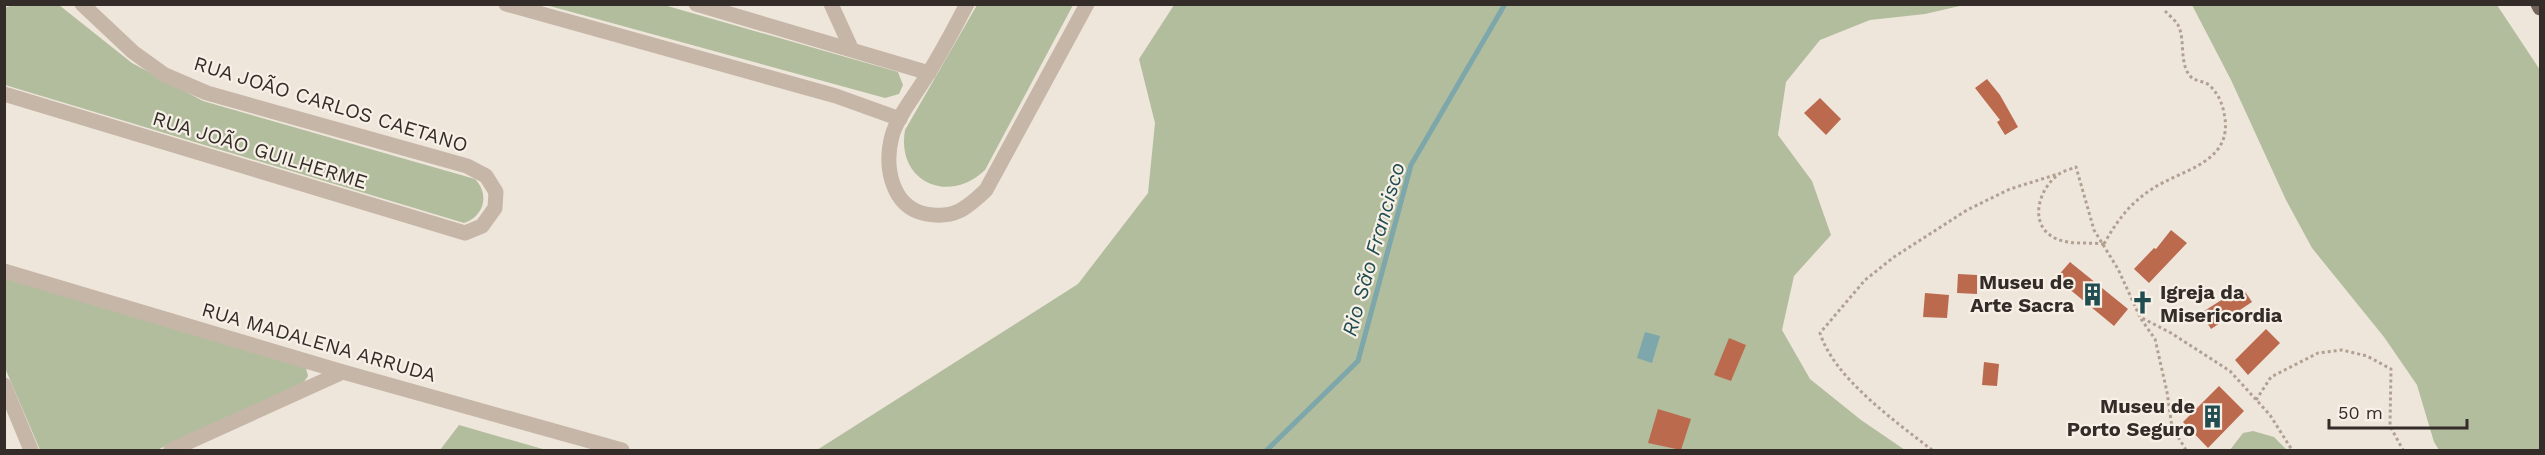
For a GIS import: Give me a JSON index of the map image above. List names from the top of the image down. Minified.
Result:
{"streets":{"street":["RUA JOÃO CARLOS CAETANO","RUA JOÃO GUILHERME","RUA MADALENA ARRUDA"]},"crossings":[["RUA JOÃO CARLOS CAETANO","RUA JOÃO GUILHERME"]],"water":["Rio São Francisco"],"places":{"building":["Museu de Arte Sacra","Museu de Porto Seguro"],"church":["Igreja da Misericordia"]},"scale_bar":"50 m"}
